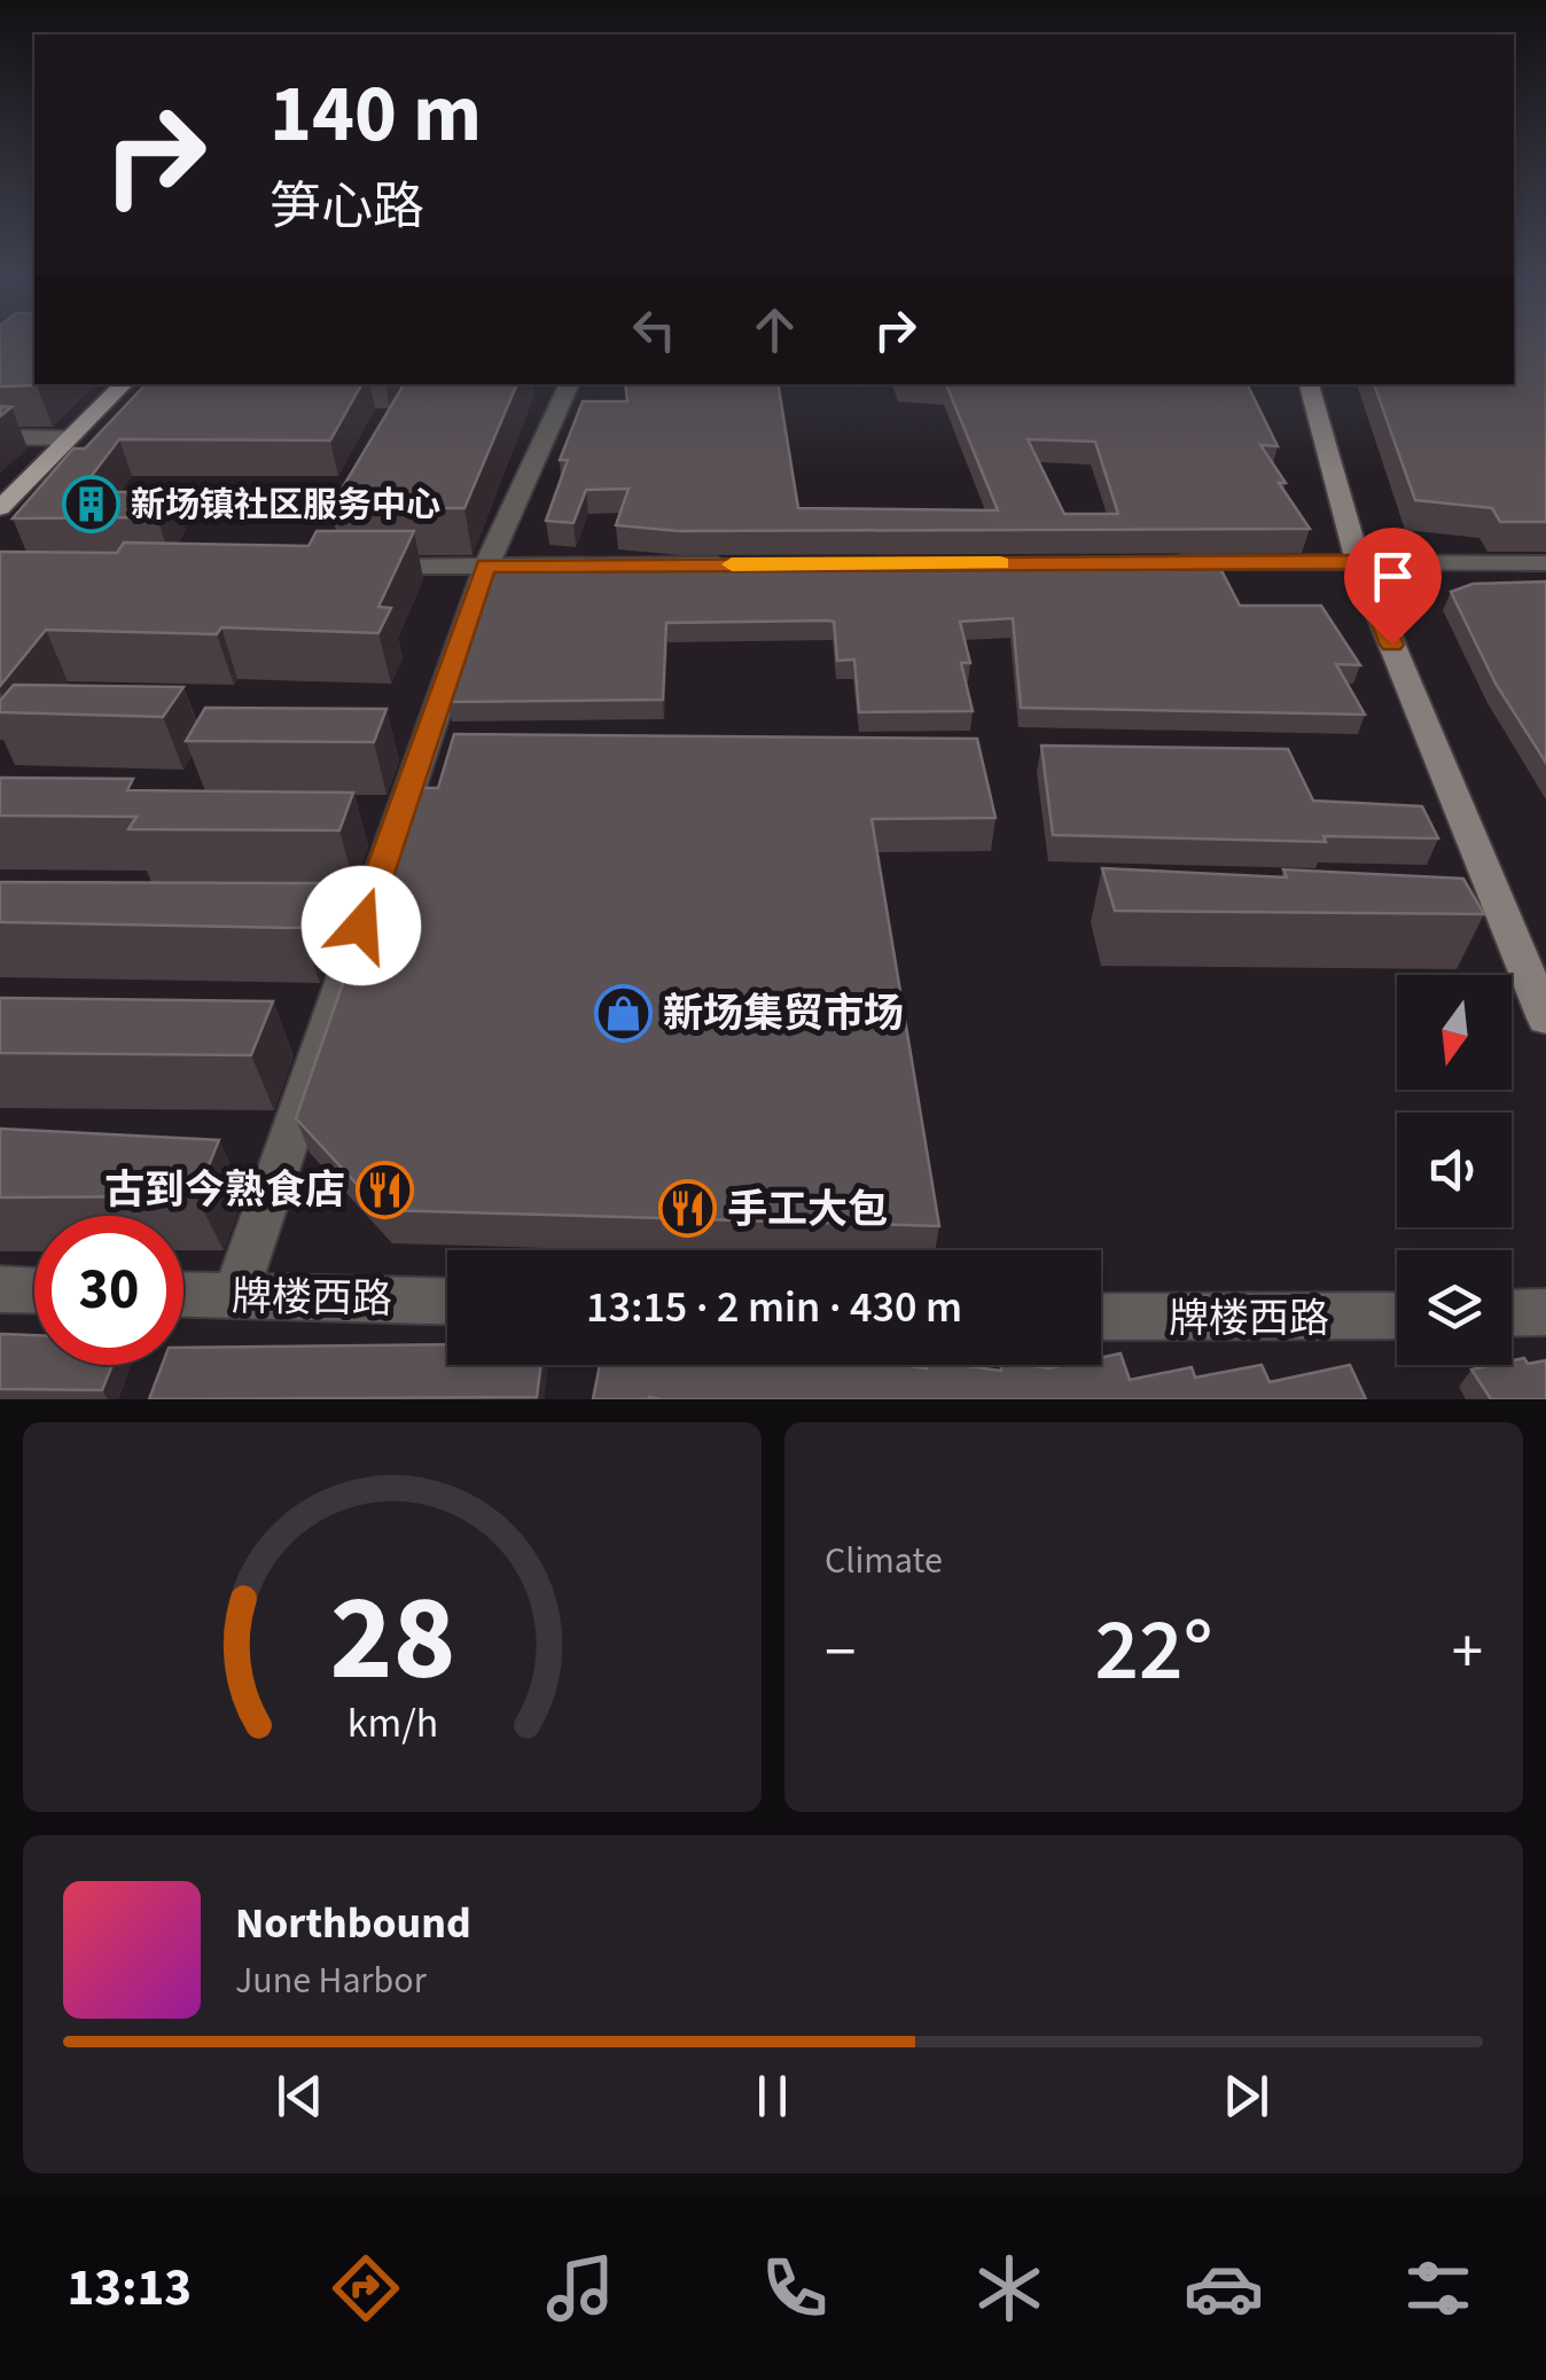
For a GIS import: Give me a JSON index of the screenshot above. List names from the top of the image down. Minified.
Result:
{"streets":{"street":["牌楼西路"]},"places":{"building":["新场镇社区服务中心"],"shop":["新场集贸市场"],"restaurant":["古到今熟食店","手工大包"]},"north":"bottom","page":{"turn":["140 m","笋心路"],"limit":"30","trip":"13:15 · 2 min · 430 m","tile":"Climate","heat":["−","22°","+"],"song":["Northbound","June Harbor"],"tabs":"13:13","gauge":["28","km/h"]}}
